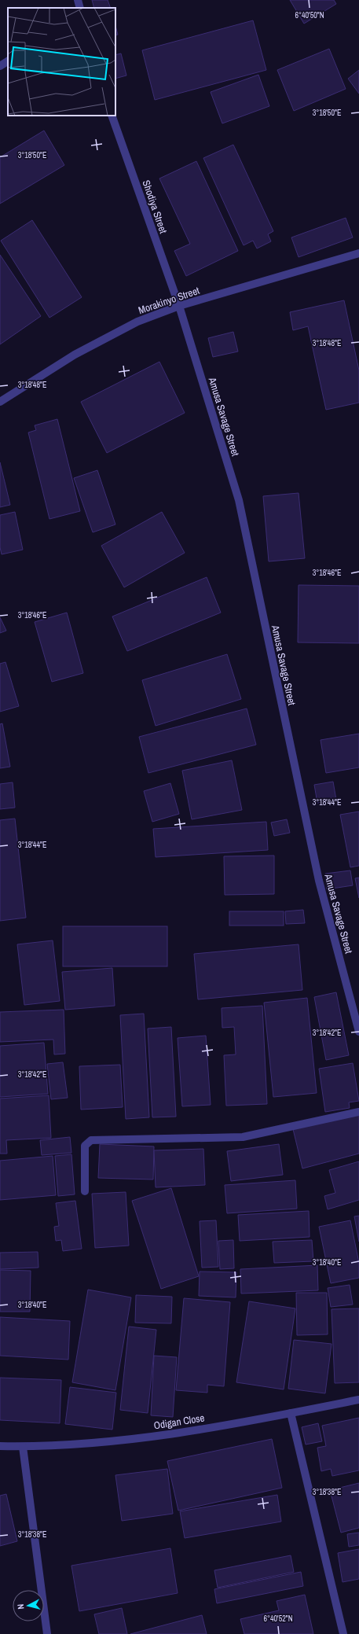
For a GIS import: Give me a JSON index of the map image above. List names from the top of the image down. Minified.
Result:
{"streets":{"street":["Shodiya Street","Morakinyo Street","Amusa Savage Street","Odigan Close"]},"crossings":[["Shodiya Street","Morakinyo Street"],["Shodiya Street","Amusa Savage Street"],["Morakinyo Street","Amusa Savage Street"]],"north":"left","coordinates":["6°40'50\"N","3°18'50\"E","3°18'48\"E","3°18'46\"E","3°18'44\"E","3°18'42\"E","3°18'40\"E","3°18'38\"E","6°40'52\"N"]}
